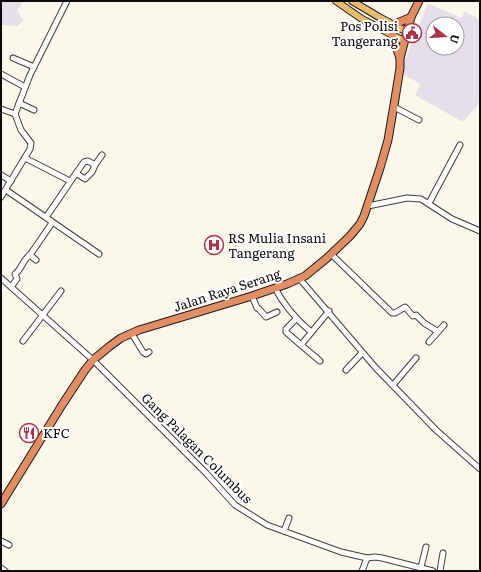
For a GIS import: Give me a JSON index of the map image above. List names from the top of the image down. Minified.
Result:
{"streets":{"highway":["Jalan Raya Serang"],"street":["Gang Palagan Columbus"]},"crossings":[["Jalan Raya Serang","Gang Palagan Columbus"]],"places":{"public building":["Pos Polisi Tangerang"],"hospital":["RS Mulia Insani Tangerang"],"restaurant":["KFC"]},"north":"right"}
